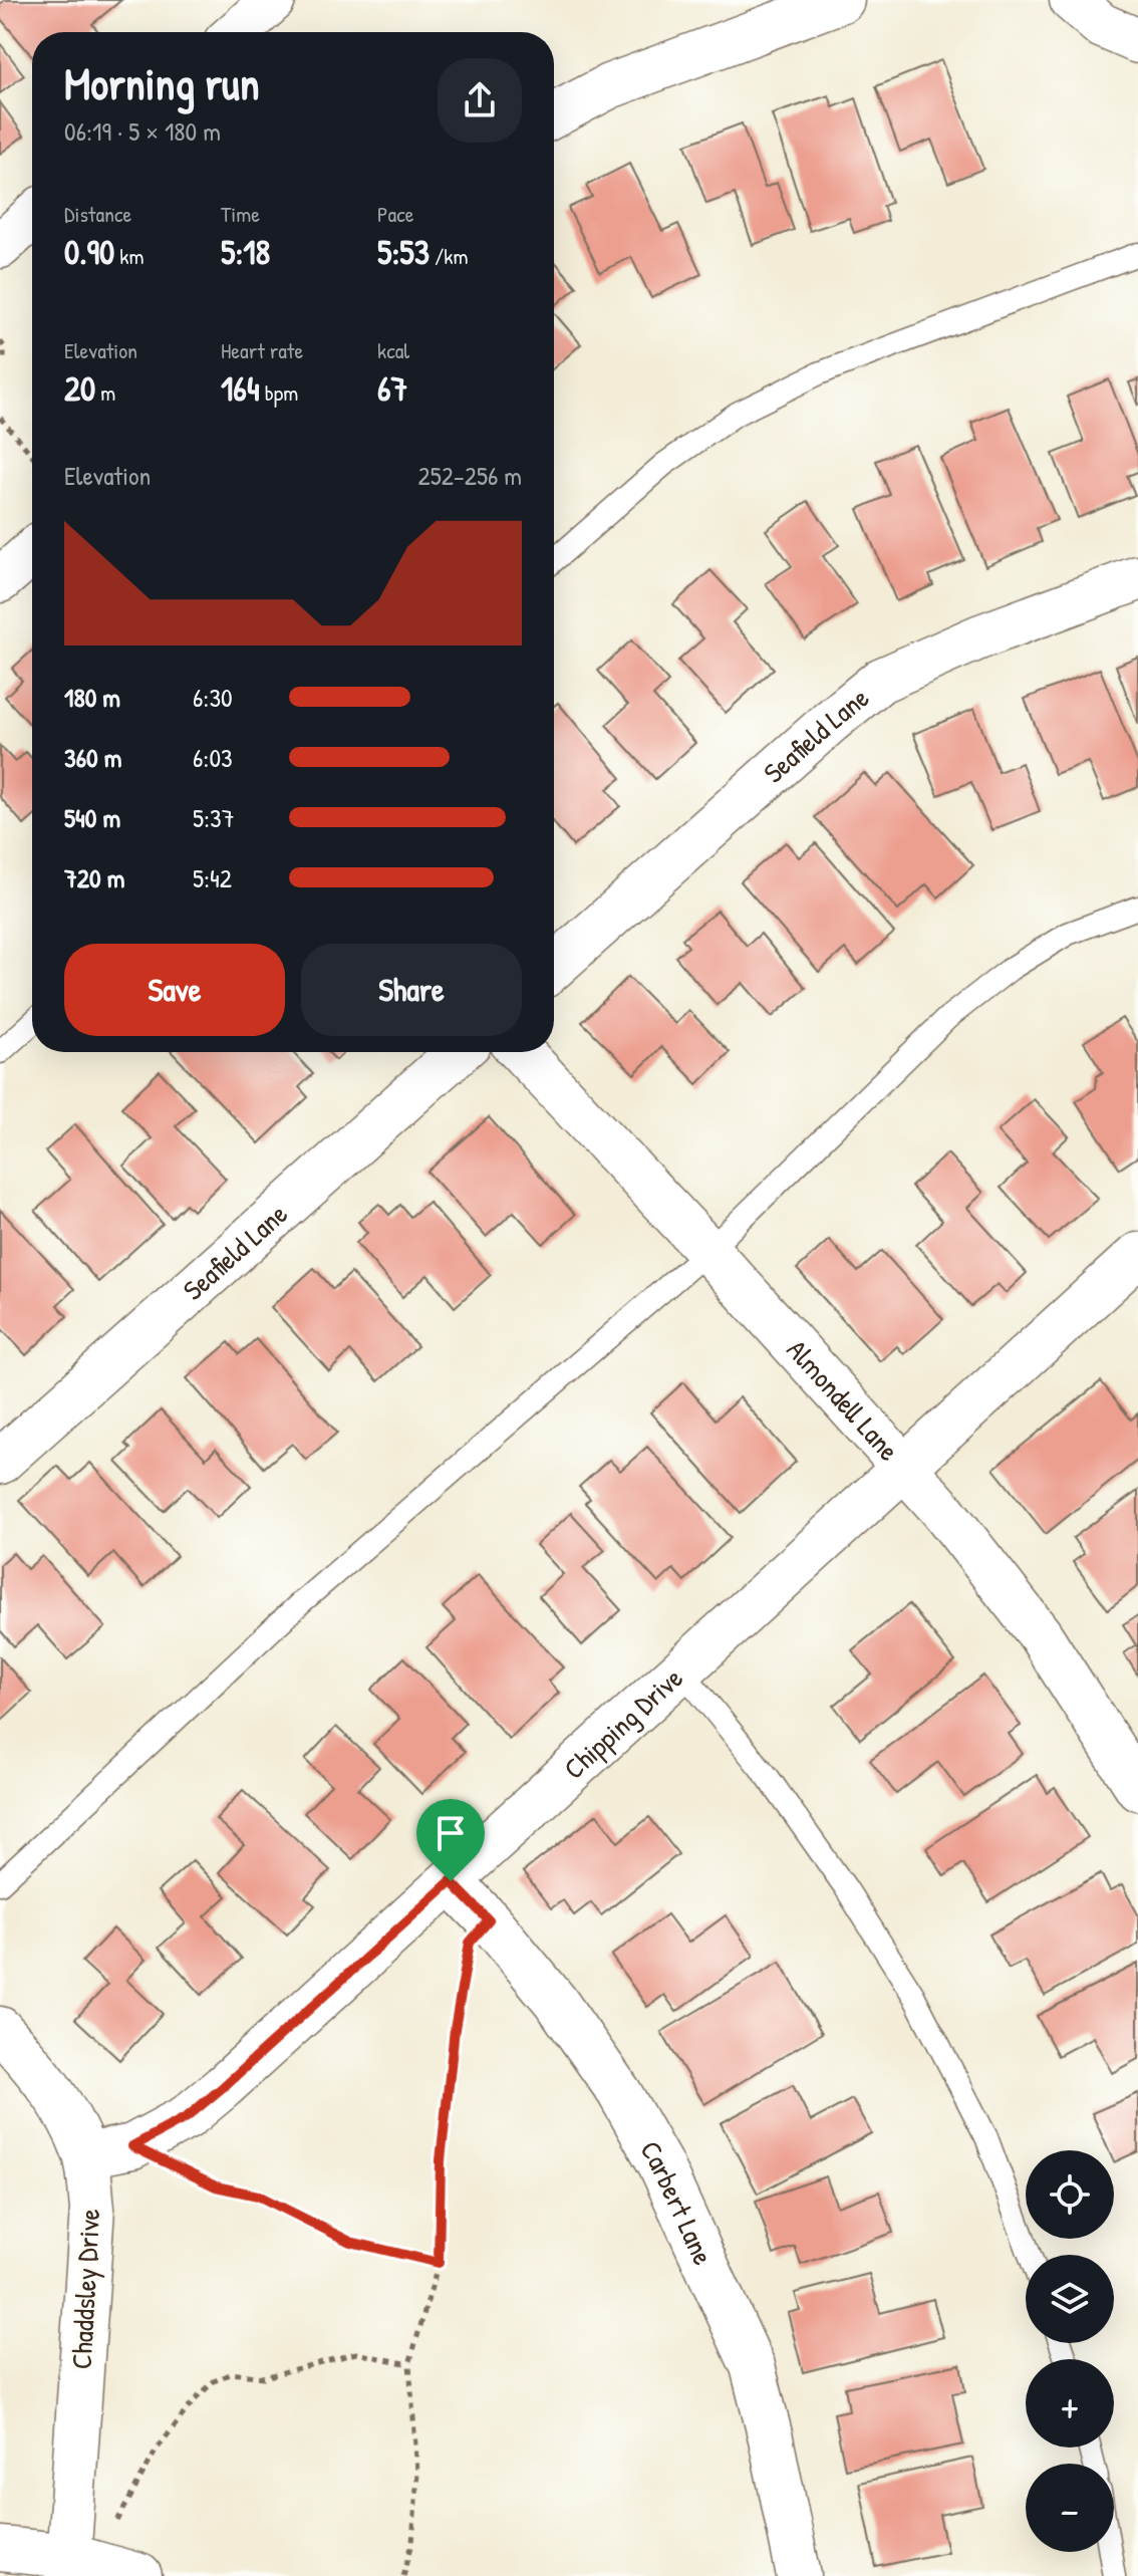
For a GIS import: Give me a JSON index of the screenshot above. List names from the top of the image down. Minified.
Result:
{"streets":{"street":["Seafield Lane","Almondell Lane","Chipping Drive","Carbert Lane","Chaddsley Drive"]},"crossings":[["Almondell Lane","Chipping Drive"],["Chipping Drive","Carbert Lane"],["Chipping Drive","Chaddsley Drive"]],"page":{"heading":["Morning run","06:19 · 5 × 180 m"],"stats":[["Distance","0.90 km"],["Time","5:18"],["Pace","5:53 /km"],["Elevation","20 m"],["Heart rate","164 bpm"],["kcal","67"]],"chart":["Elevation","252–256 m"],"list":[{"name":"180 m","note":"6:30"},{"name":"360 m","note":"6:03"},{"name":"540 m","note":"5:37"},{"name":"720 m","note":"5:42"}],"buttons":["Save","Share"],"map_buttons":["+","−"]}}
